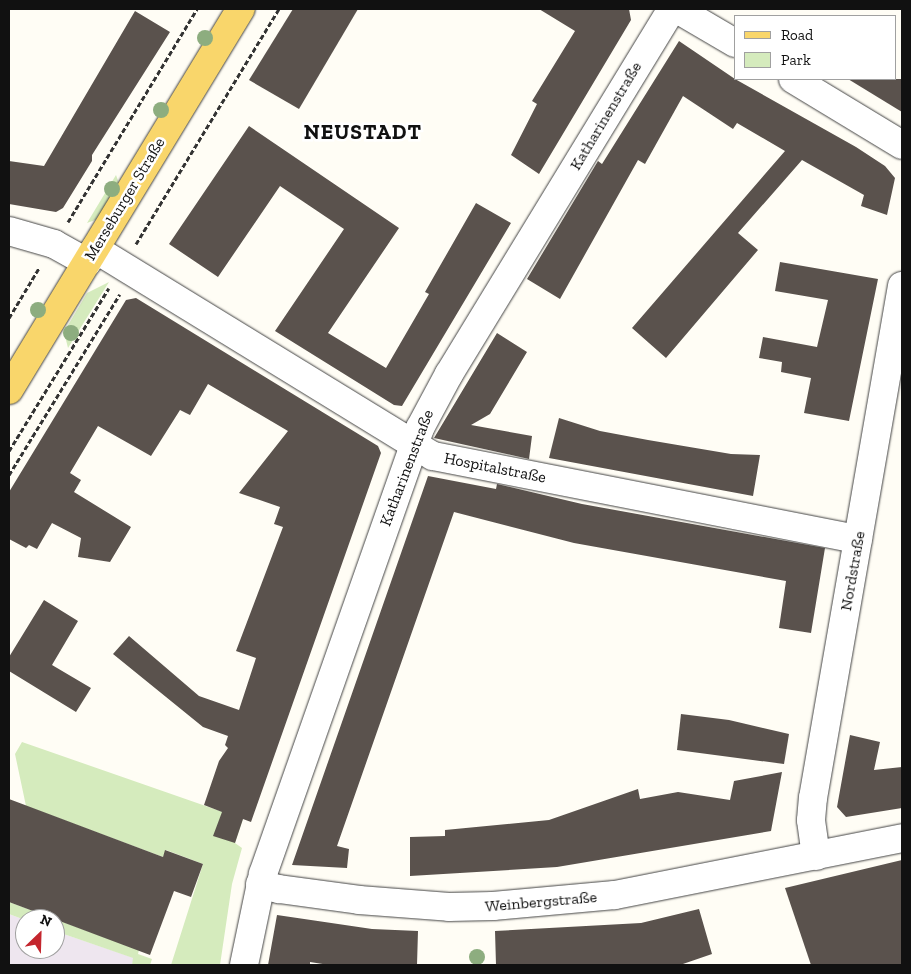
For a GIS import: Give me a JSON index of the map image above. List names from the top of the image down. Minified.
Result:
{"streets":{"main road":["Merseburger Straße"],"street":["Katharinenstraße","Hospitalstraße","Nordstraße","Weinbergstraße"]},"crossings":[["Katharinenstraße","Hospitalstraße"],["Katharinenstraße","Weinbergstraße"],["Merseburger Straße","Hospitalstraße"],["Hospitalstraße","Nordstraße"],["Nordstraße","Weinbergstraße"]],"districts":["NEUSTADT"],"legend":["Road","Park"],"north":"top right"}
